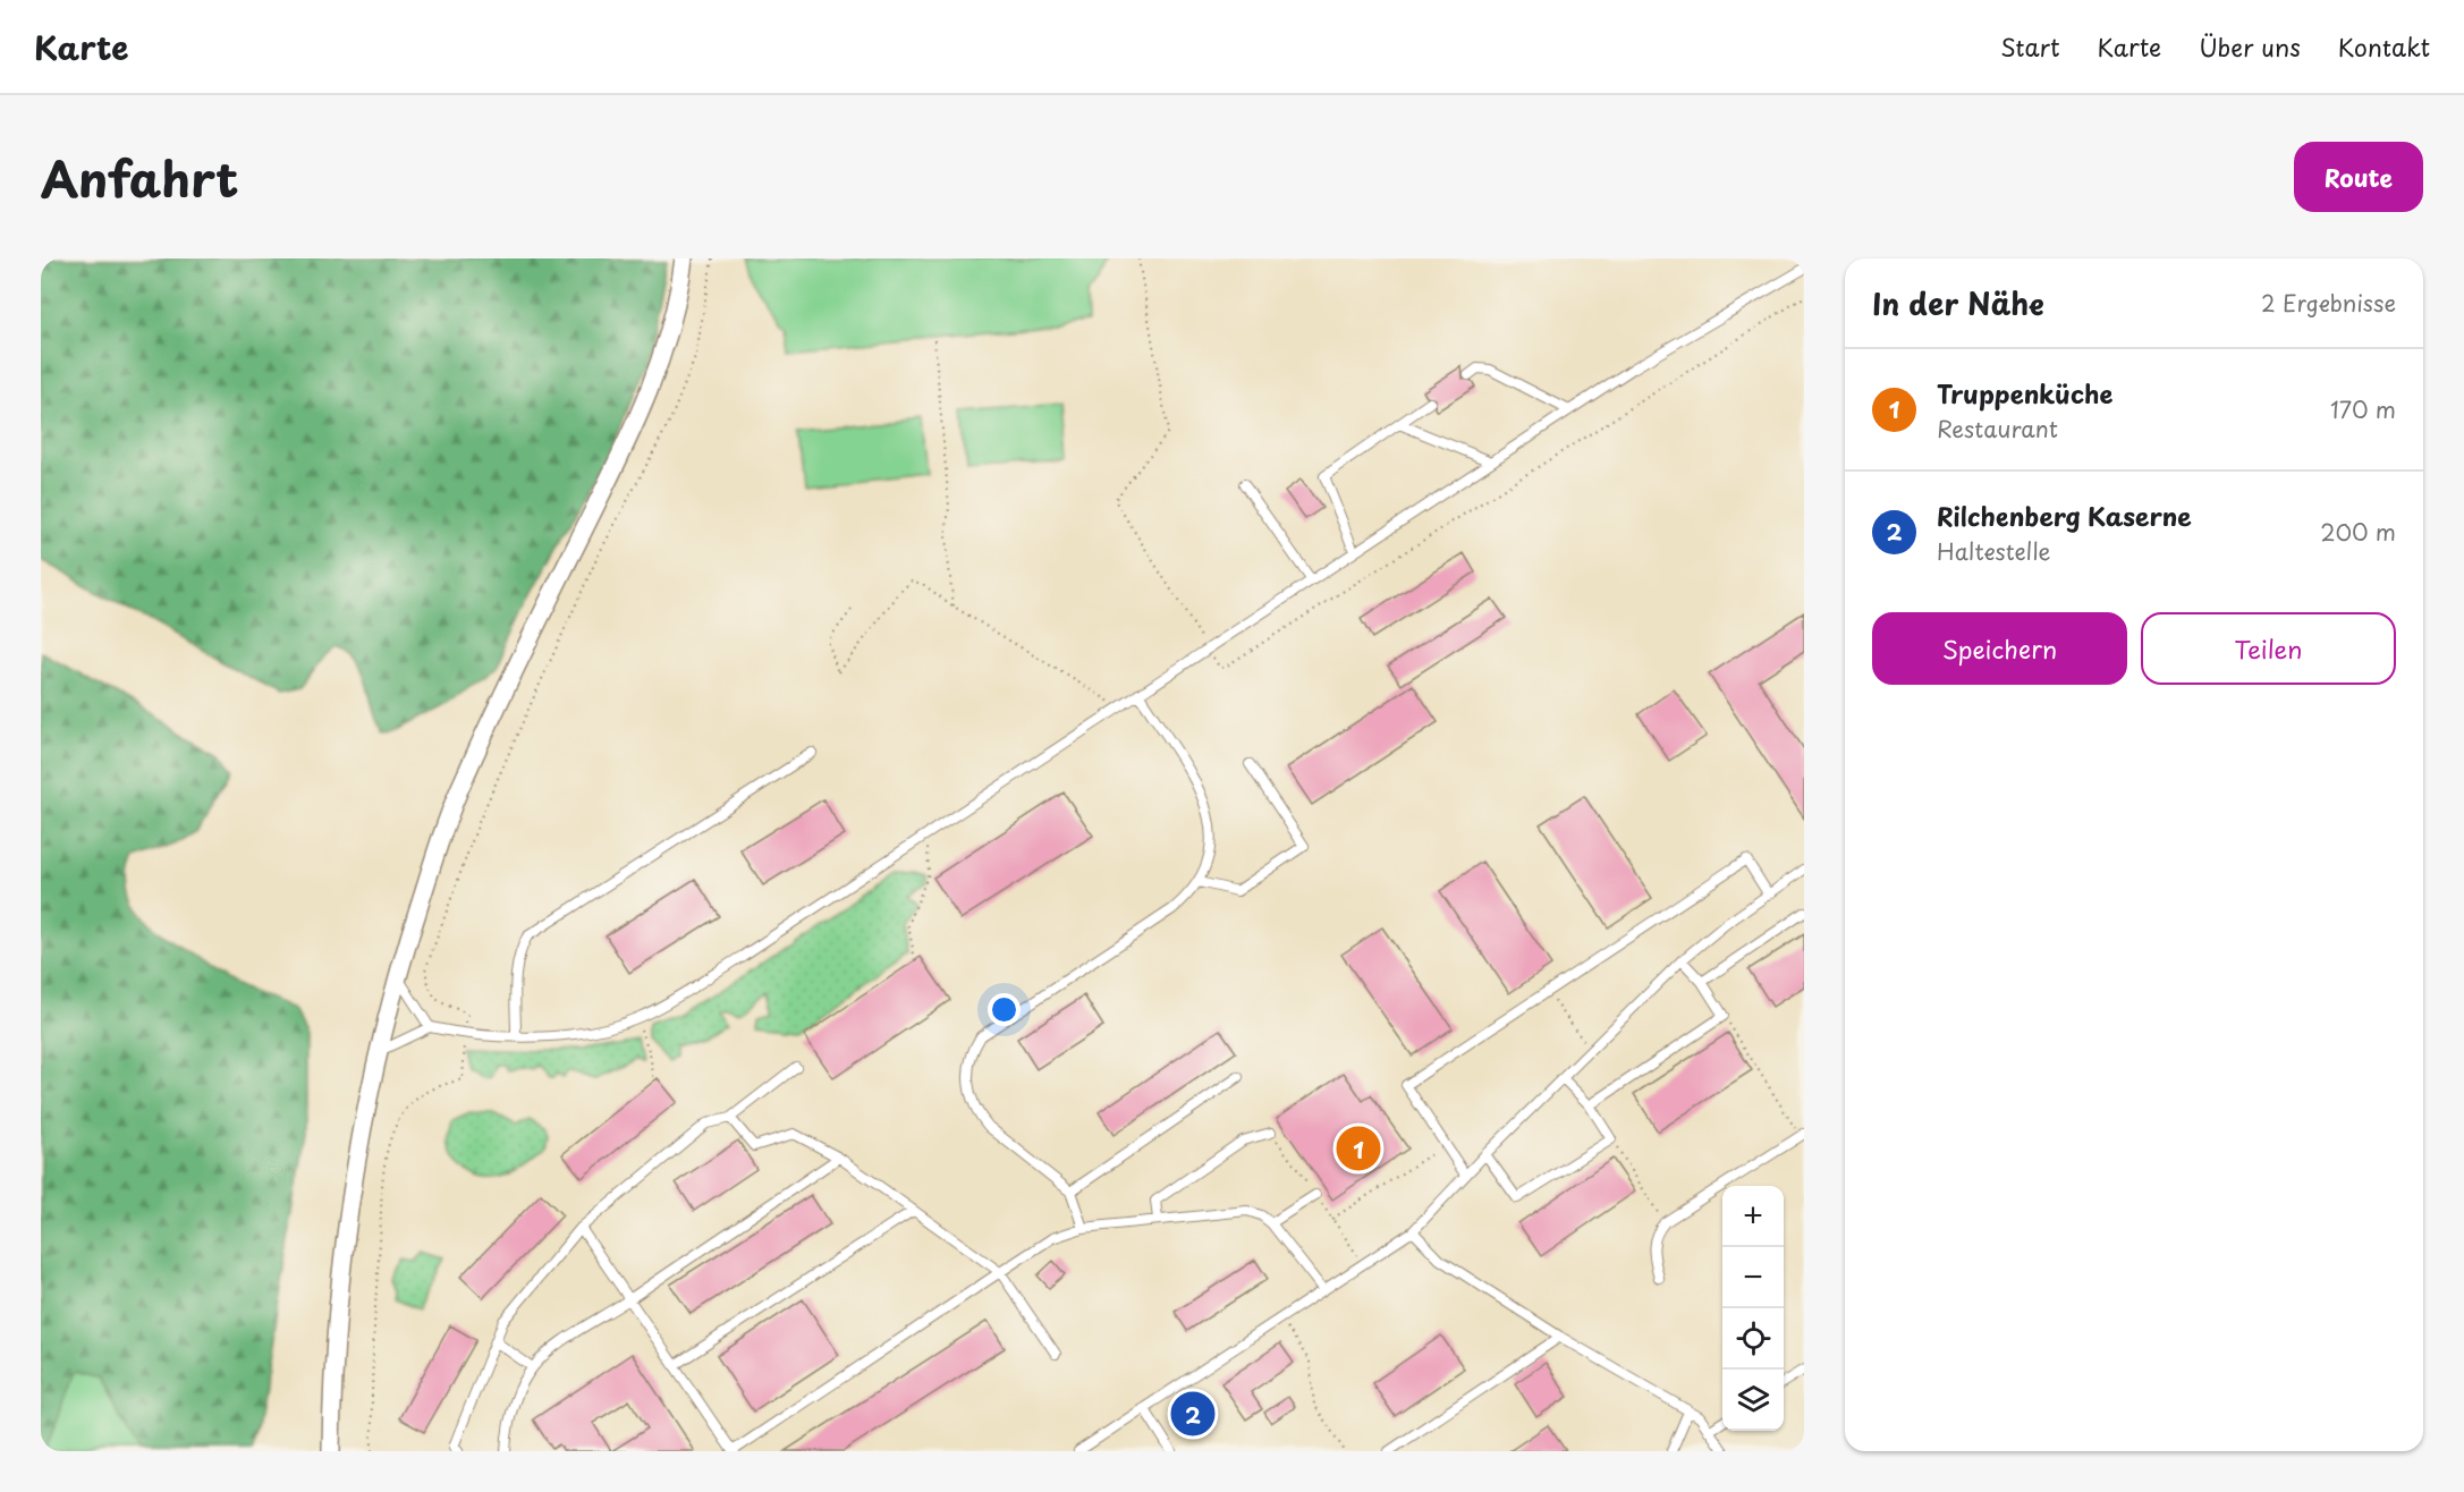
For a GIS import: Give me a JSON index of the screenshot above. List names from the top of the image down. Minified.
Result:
{"page":{"header":"Karte","nav":["Start","Karte","Über uns","Kontakt"],"title":"Anfahrt","buttons":["Route",["Speichern","Teilen"]],"heading":["In der Nähe","2 Ergebnisse"],"list":[{"mark":"1","name":"Truppenküche","note":"Restaurant","value":"170 m"},{"mark":"2","name":"Rilchenberg Kaserne","note":"Haltestelle","value":"200 m"}],"pins":["1","2"],"map_buttons":["+","−"]}}
